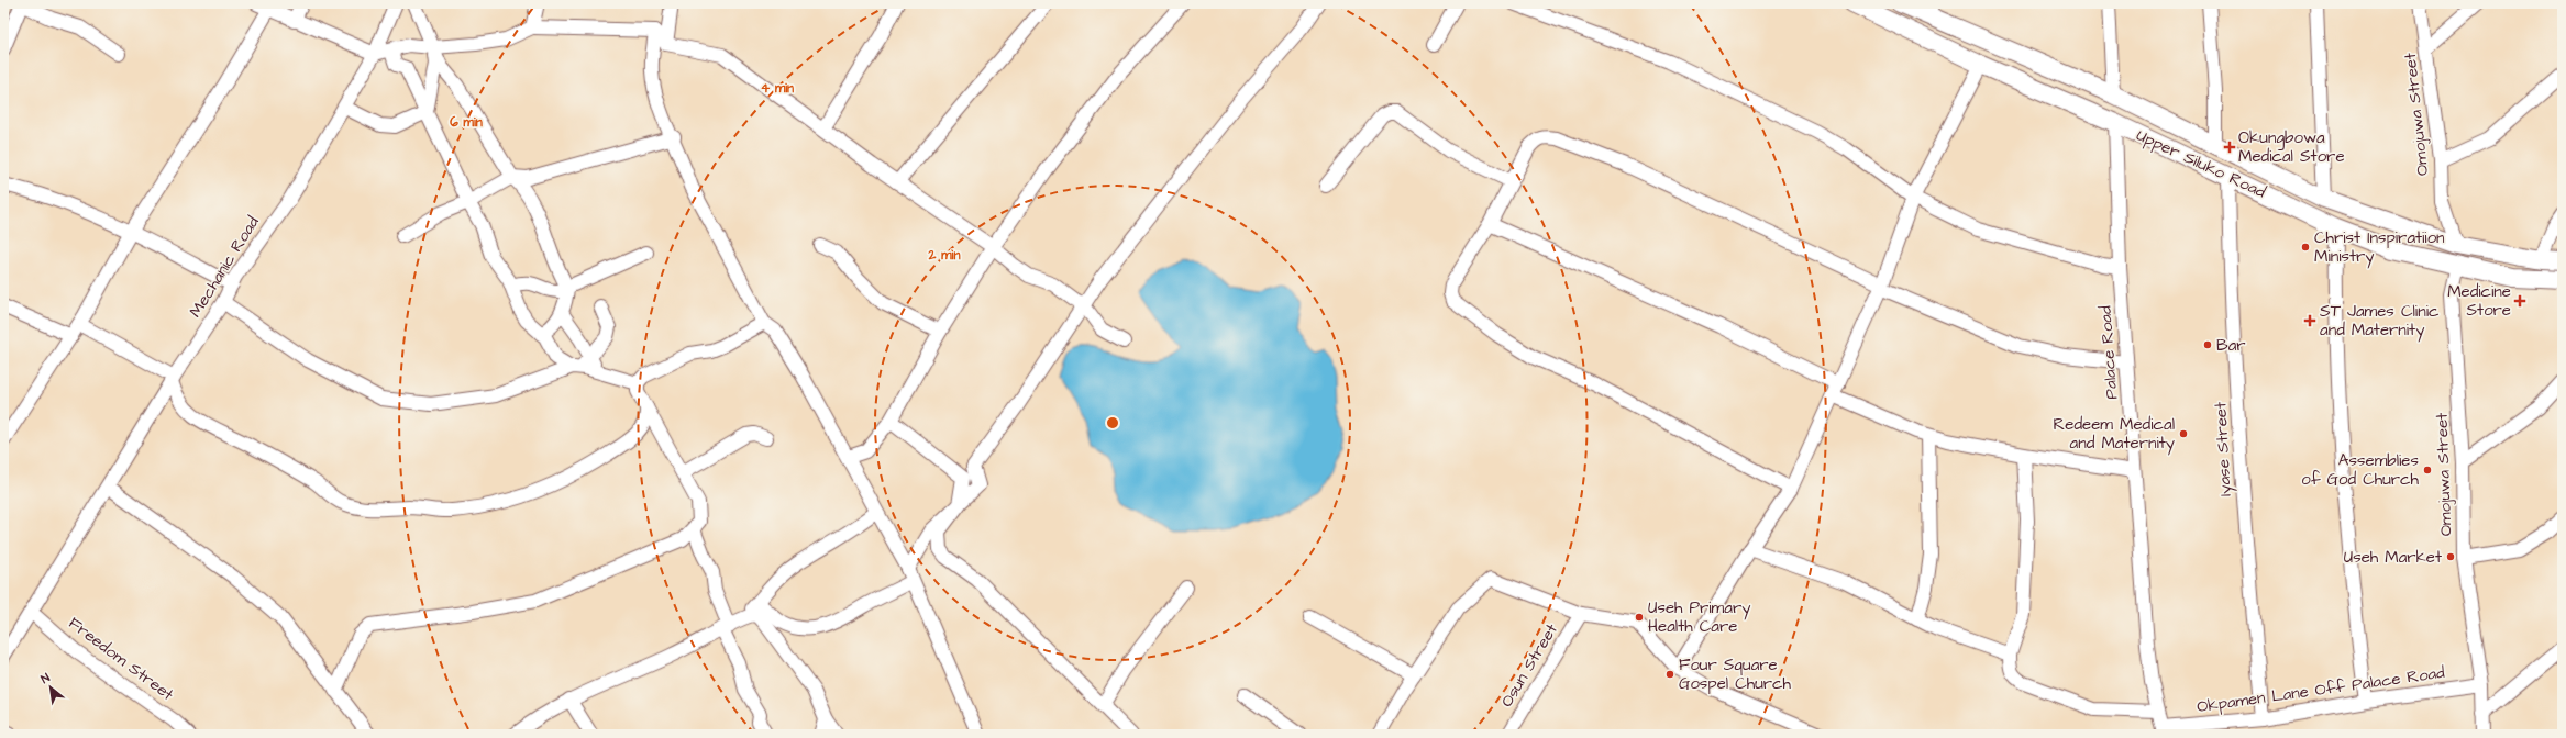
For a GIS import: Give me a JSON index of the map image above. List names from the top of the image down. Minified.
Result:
{"streets":{"main road":["Upper Siluko Road"],"street":["Omojuwa Street","Mechanic Road","Palace Road","Iyase Street","Freedom Street","Osun Street","Okpamen Lane Off Palace Road"]},"crossings":[["Omojuwa Street","Upper Siluko Road"],["Omojuwa Street","Okpamen Lane Off Palace Road"],["Upper Siluko Road","Palace Road"],["Upper Siluko Road","Iyase Street"],["Mechanic Road","Freedom Street"],["Palace Road","Okpamen Lane Off Palace Road"],["Iyase Street","Okpamen Lane Off Palace Road"]],"places":{"health":["Okungbowa Medical Store","Medicine Store","ST James Clinic and Maternity"],"other":["Christ Inspiratiion Ministry","Bar","Redeem Medical and Maternity","Assemblies of God Church","Useh Market","Useh Primary Health Care","Four Square Gospel Church"]},"north":"top left","rings":["4 min","6 min","2 min"]}
